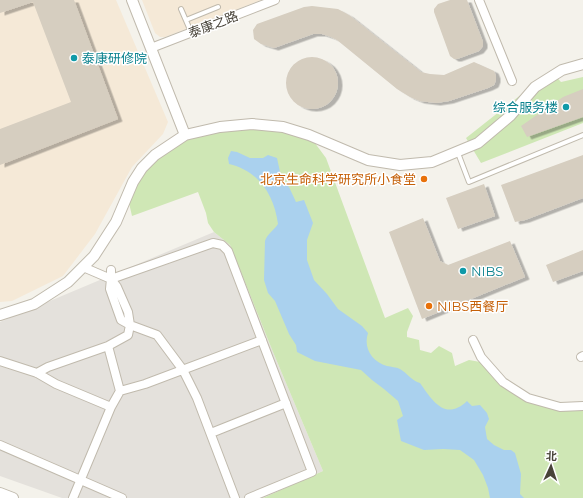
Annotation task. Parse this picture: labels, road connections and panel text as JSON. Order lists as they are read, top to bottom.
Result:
{
  "streets": {
    "street": ["泰康之路"]
  },
  "places": [
    "泰康研修院",
    "综合服务楼",
    "北京生命科学研究所小食堂",
    "NIBS",
    "NIBS西餐厅"
  ],
  "north": "top"
}
